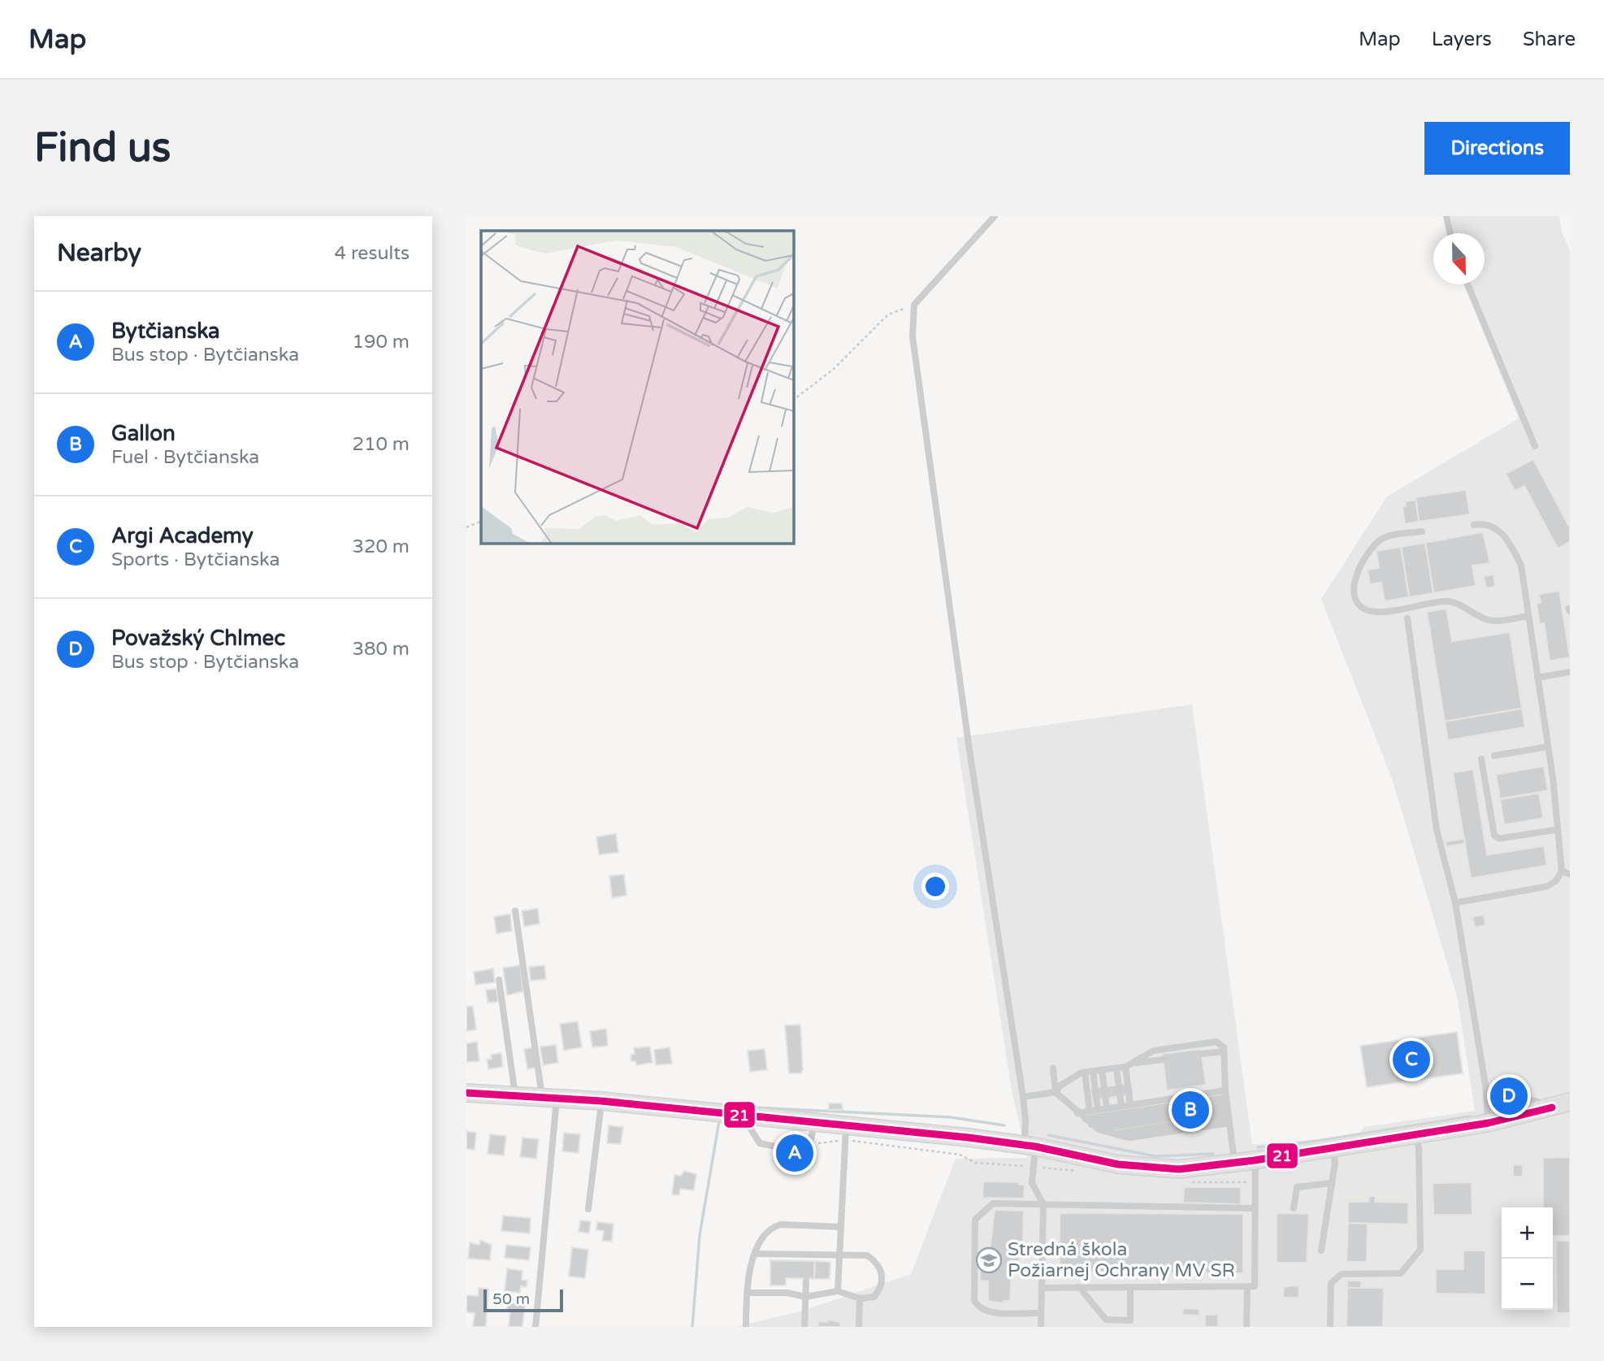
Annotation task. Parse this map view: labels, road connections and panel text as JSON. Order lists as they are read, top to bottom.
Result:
{
  "places": {
    "school or university": ["Stredná škola Požiarnej Ochrany MV SR"]
  },
  "lines": ["transit line 21"],
  "scale_bar": "50 m",
  "north": "bottom",
  "page": {
    "header": "Map",
    "nav": ["Map", "Layers", "Share"],
    "buttons": "Directions",
    "title": "Find us",
    "heading": ["Nearby", "4 results"],
    "list": [
      {
        "mark": "A",
        "name": "Bytčianska",
        "note": "Bus stop · Bytčianska",
        "value": "190 m"
      },
      {
        "mark": "B",
        "name": "Gallon",
        "note": "Fuel · Bytčianska",
        "value": "210 m"
      },
      {
        "mark": "C",
        "name": "Argi Academy",
        "note": "Sports · Bytčianska",
        "value": "320 m"
      },
      {
        "mark": "D",
        "name": "Považský Chlmec",
        "note": "Bus stop · Bytčianska",
        "value": "380 m"
      }
    ],
    "pins": [
      "C",
      "D",
      "B",
      "A"
    ],
    "map_buttons": ["+", "−"],
    "scale": "50 m"
  }
}
